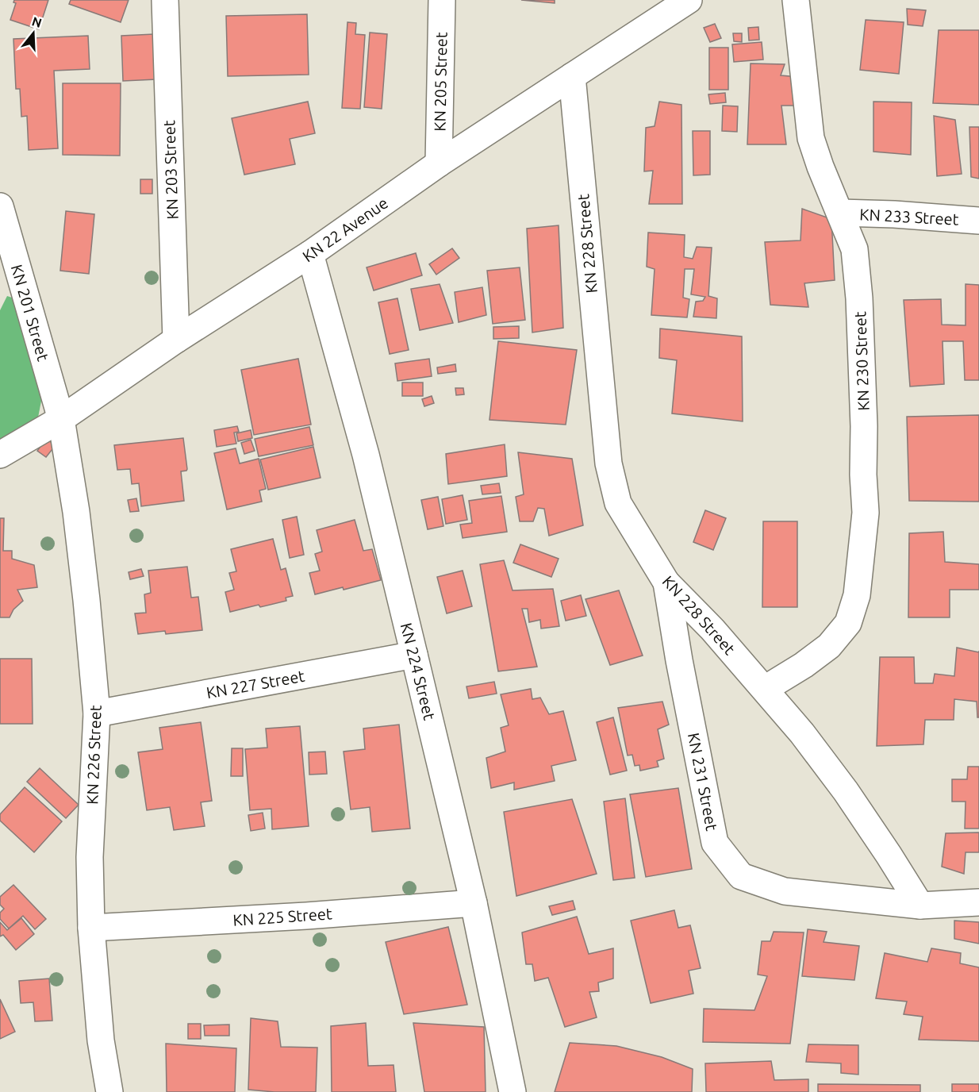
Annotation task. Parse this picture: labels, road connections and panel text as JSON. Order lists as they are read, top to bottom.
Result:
{
  "streets": {
    "street": [
      "KN 205 Street",
      "KN 203 Street",
      "KN 233 Street",
      "KN 22 Avenue",
      "KN 228 Street",
      "KN 201 Street",
      "KN 230 Street",
      "KN 224 Street",
      "KN 227 Street",
      "KN 226 Street",
      "KN 231 Street",
      "KN 225 Street"
    ]
  },
  "crossings": [
    ["KN 205 Street", "KN 22 Avenue"],
    ["KN 203 Street", "KN 22 Avenue"],
    ["KN 233 Street", "KN 230 Street"],
    ["KN 22 Avenue", "KN 228 Street"],
    ["KN 22 Avenue", "KN 201 Street"],
    ["KN 22 Avenue", "KN 224 Street"],
    ["KN 22 Avenue", "KN 226 Street"],
    ["KN 228 Street", "KN 230 Street"],
    ["KN 228 Street", "KN 231 Street"],
    ["KN 201 Street", "KN 226 Street"],
    ["KN 224 Street", "KN 227 Street"],
    ["KN 224 Street", "KN 225 Street"],
    ["KN 227 Street", "KN 226 Street"],
    ["KN 226 Street", "KN 225 Street"]
  ],
  "north": "top"
}
